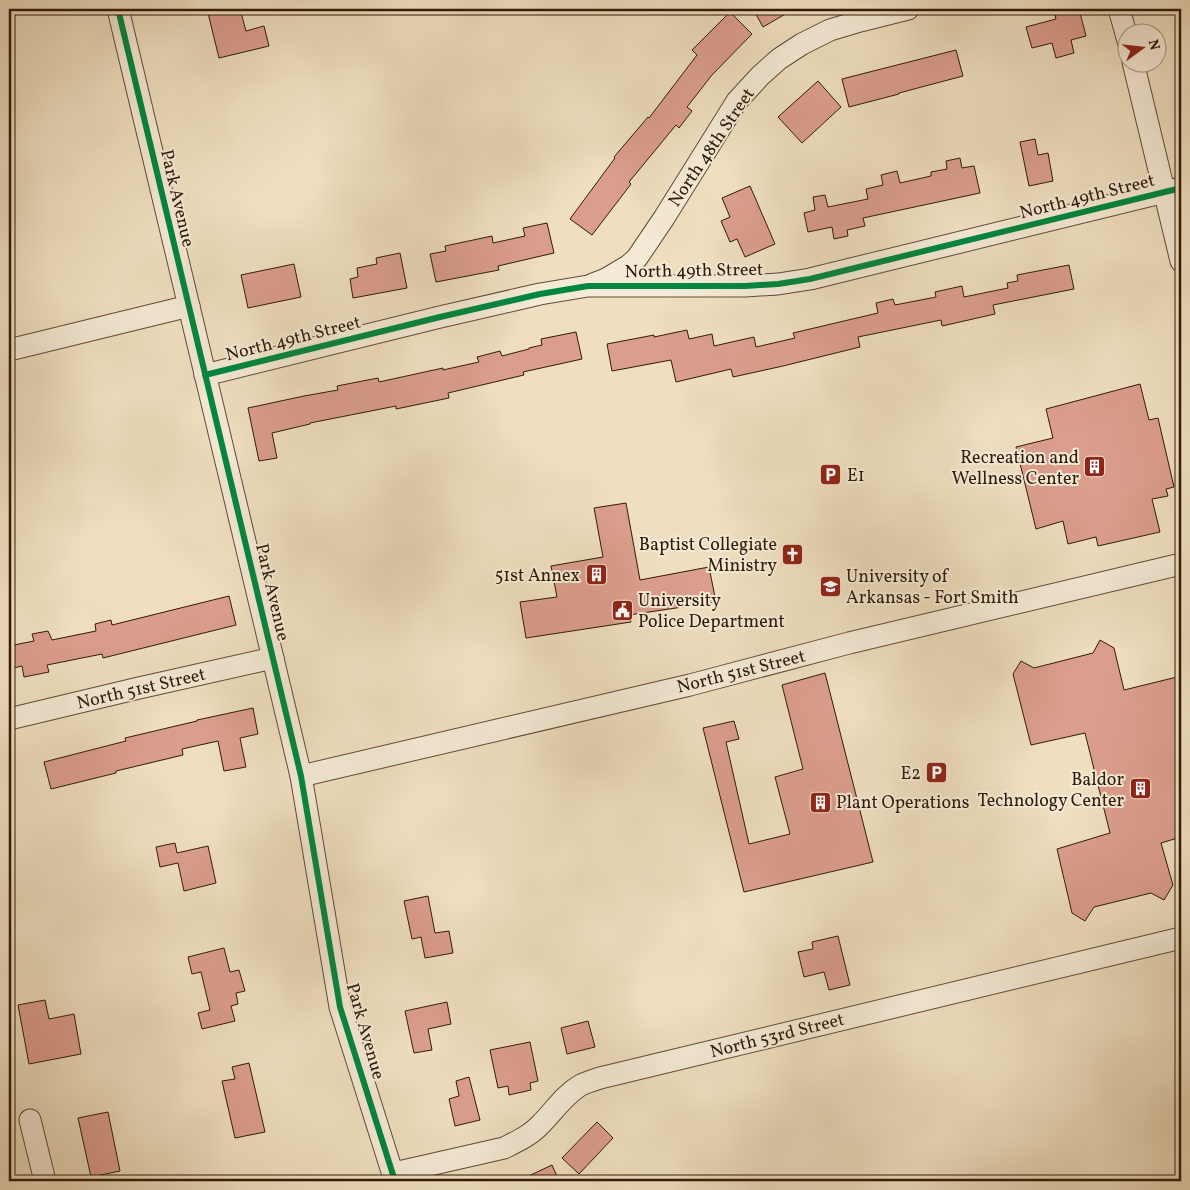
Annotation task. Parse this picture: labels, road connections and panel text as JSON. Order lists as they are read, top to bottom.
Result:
{
  "streets": {
    "street": [
      "North 48th Street",
      "North 49th Street",
      "Park Avenue",
      "North 51st Street",
      "North 53rd Street"
    ]
  },
  "crossings": [
    ["North 48th Street", "North 49th Street"],
    ["North 49th Street", "Park Avenue"],
    ["Park Avenue", "North 51st Street"],
    ["Park Avenue", "North 53rd Street"]
  ],
  "places": {
    "building": [
      "Recreation and Wellness Center",
      "51st Annex",
      "Baldor Technology Center",
      "Plant Operations"
    ],
    "parking": ["E1", "E2"],
    "church": ["Baptist Collegiate Ministry"],
    "school or university": ["University of Arkansas - Fort Smith"],
    "public building": ["University Police Department"]
  },
  "north": "right"
}
